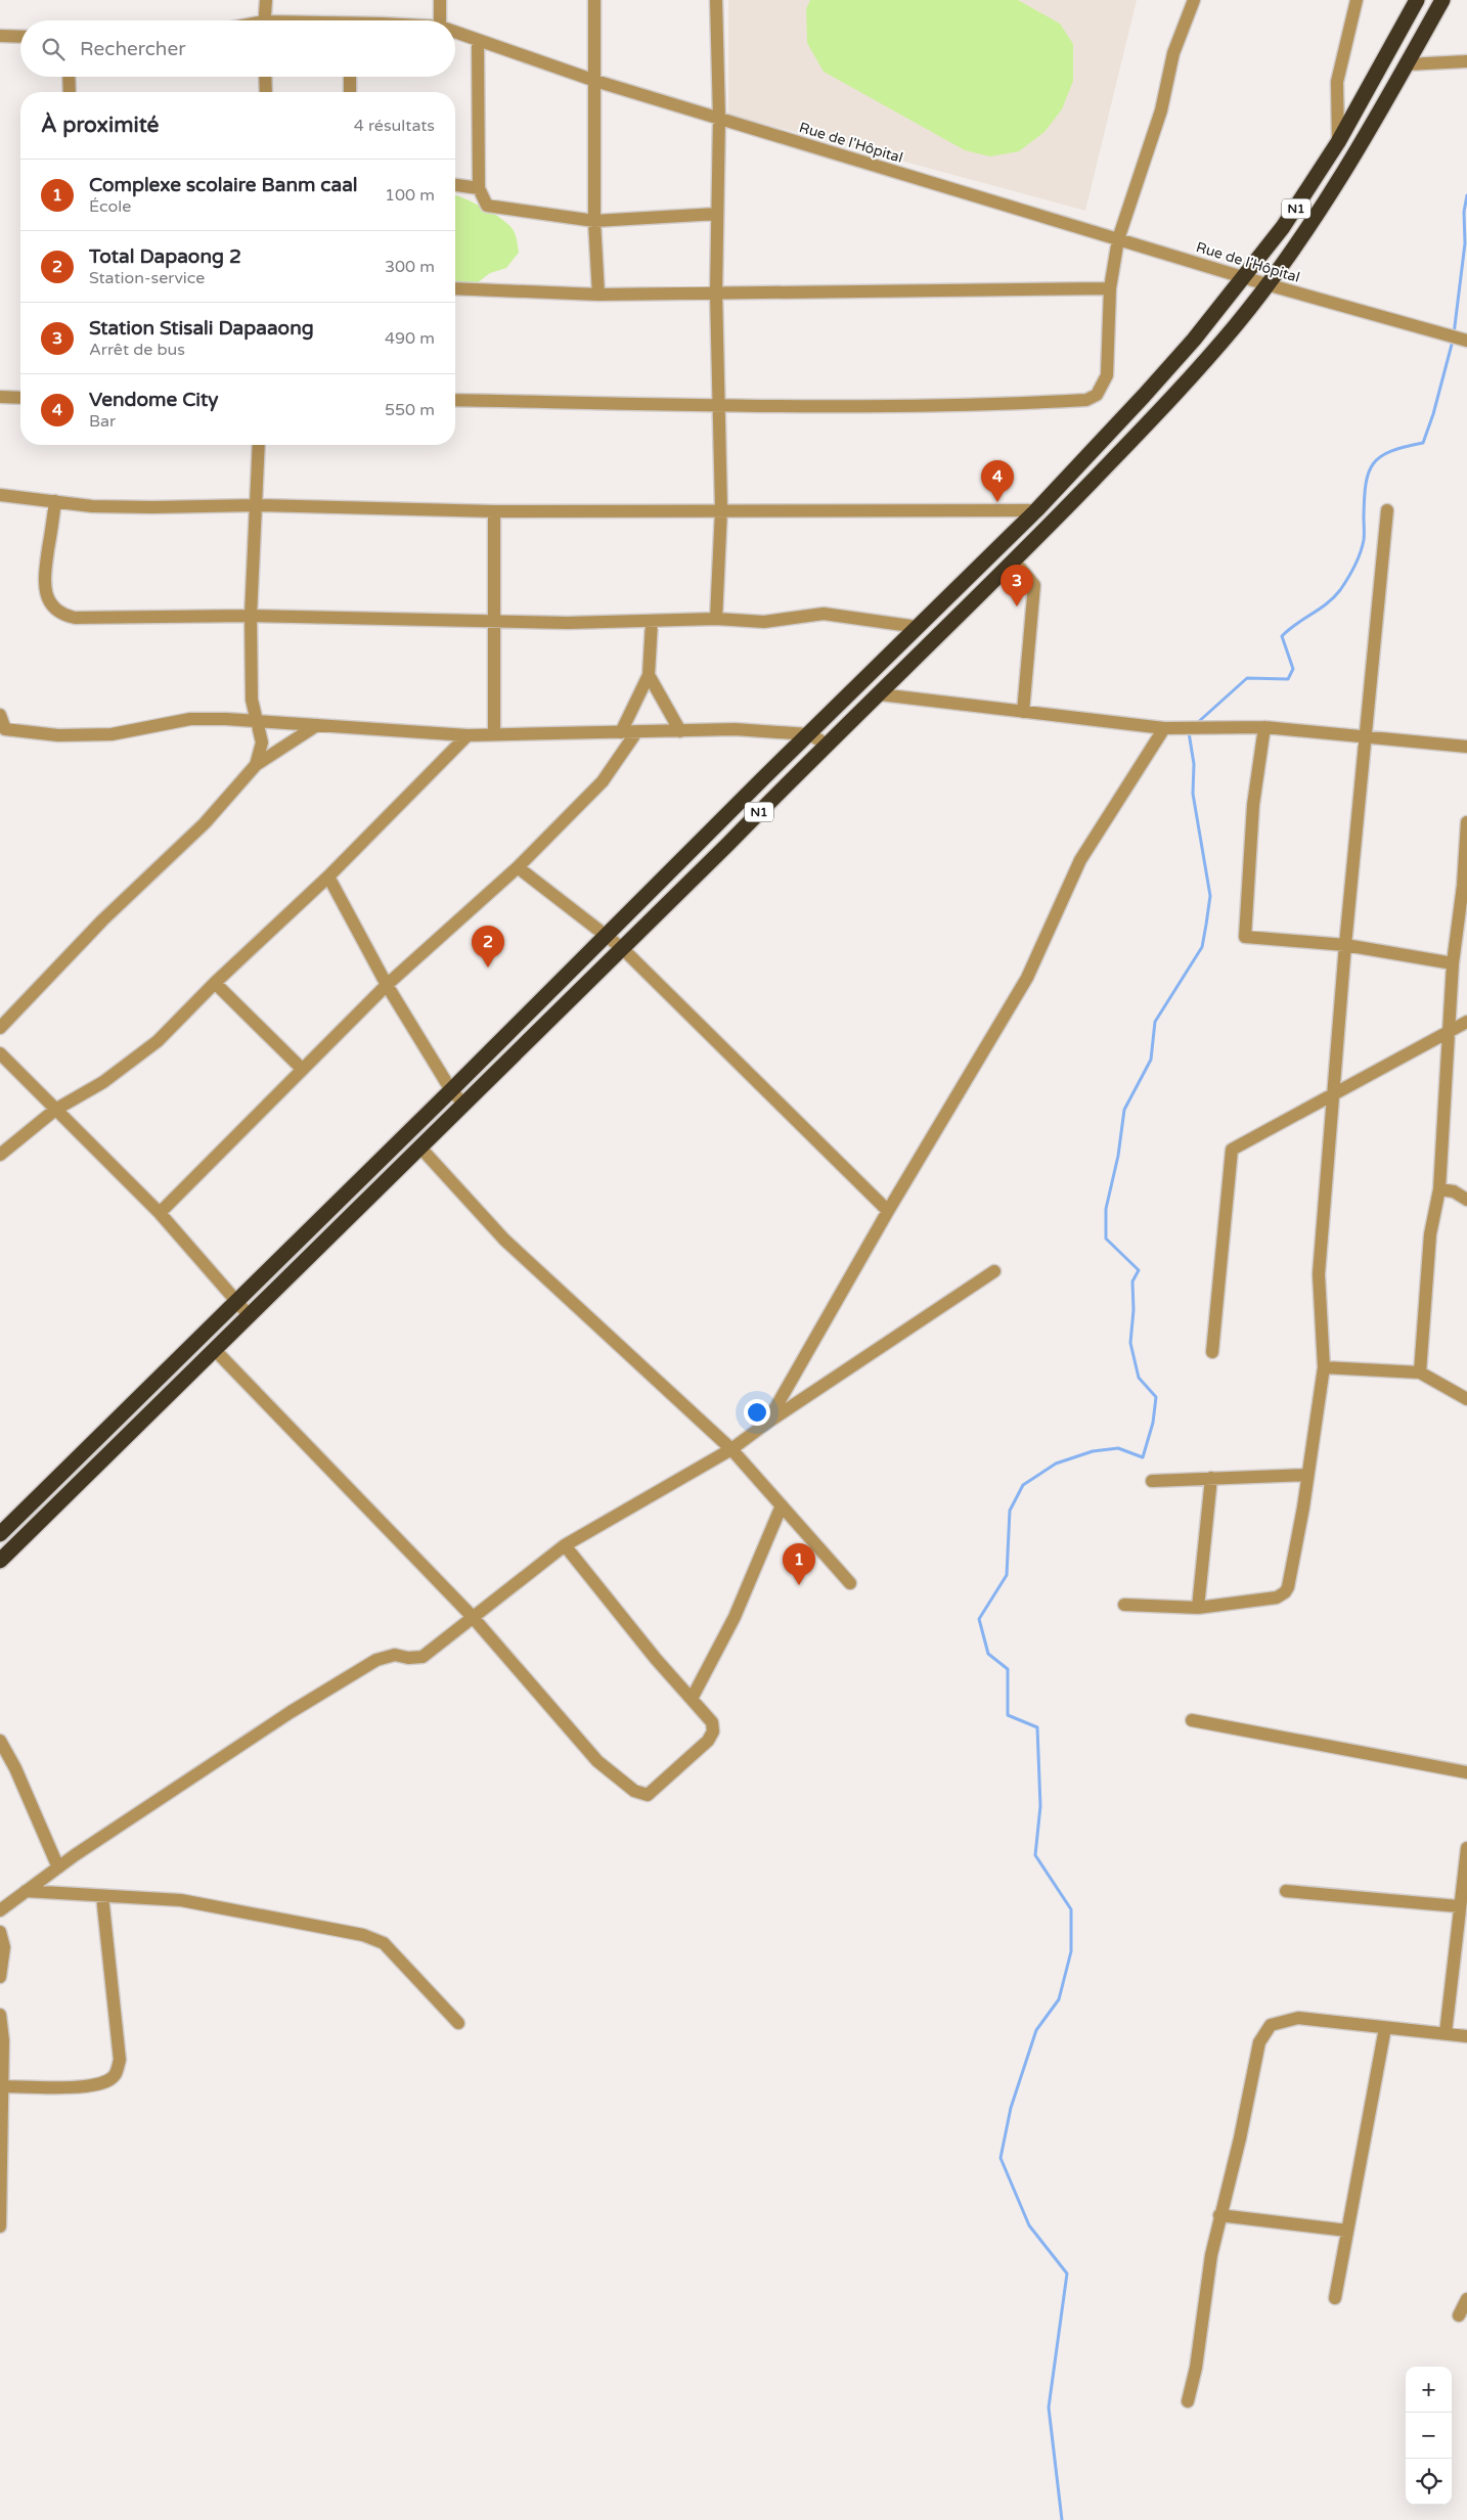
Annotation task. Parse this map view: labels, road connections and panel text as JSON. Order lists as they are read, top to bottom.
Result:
{
  "streets": {
    "highway": ["N1"],
    "street": ["Rue de l'Hôpital"]
  },
  "crossings": [
    ["Rue de l'Hôpital", "N1"]
  ],
  "page": {
    "search": "Rechercher",
    "heading": ["À proximité", "4 résultats"],
    "list": [
      {
        "mark": "1",
        "name": "Complexe scolaire Banm caal",
        "note": "École",
        "value": "100 m"
      },
      {
        "mark": "2",
        "name": "Total Dapaong 2",
        "note": "Station-service",
        "value": "300 m"
      },
      {
        "mark": "3",
        "name": "Station Stisali Dapaaong",
        "note": "Arrêt de bus",
        "value": "490 m"
      },
      {
        "mark": "4",
        "name": "Vendome City",
        "note": "Bar",
        "value": "550 m"
      }
    ],
    "pins": [
      "4",
      "3",
      "2",
      "1"
    ],
    "map_buttons": ["+", "−"]
  }
}
